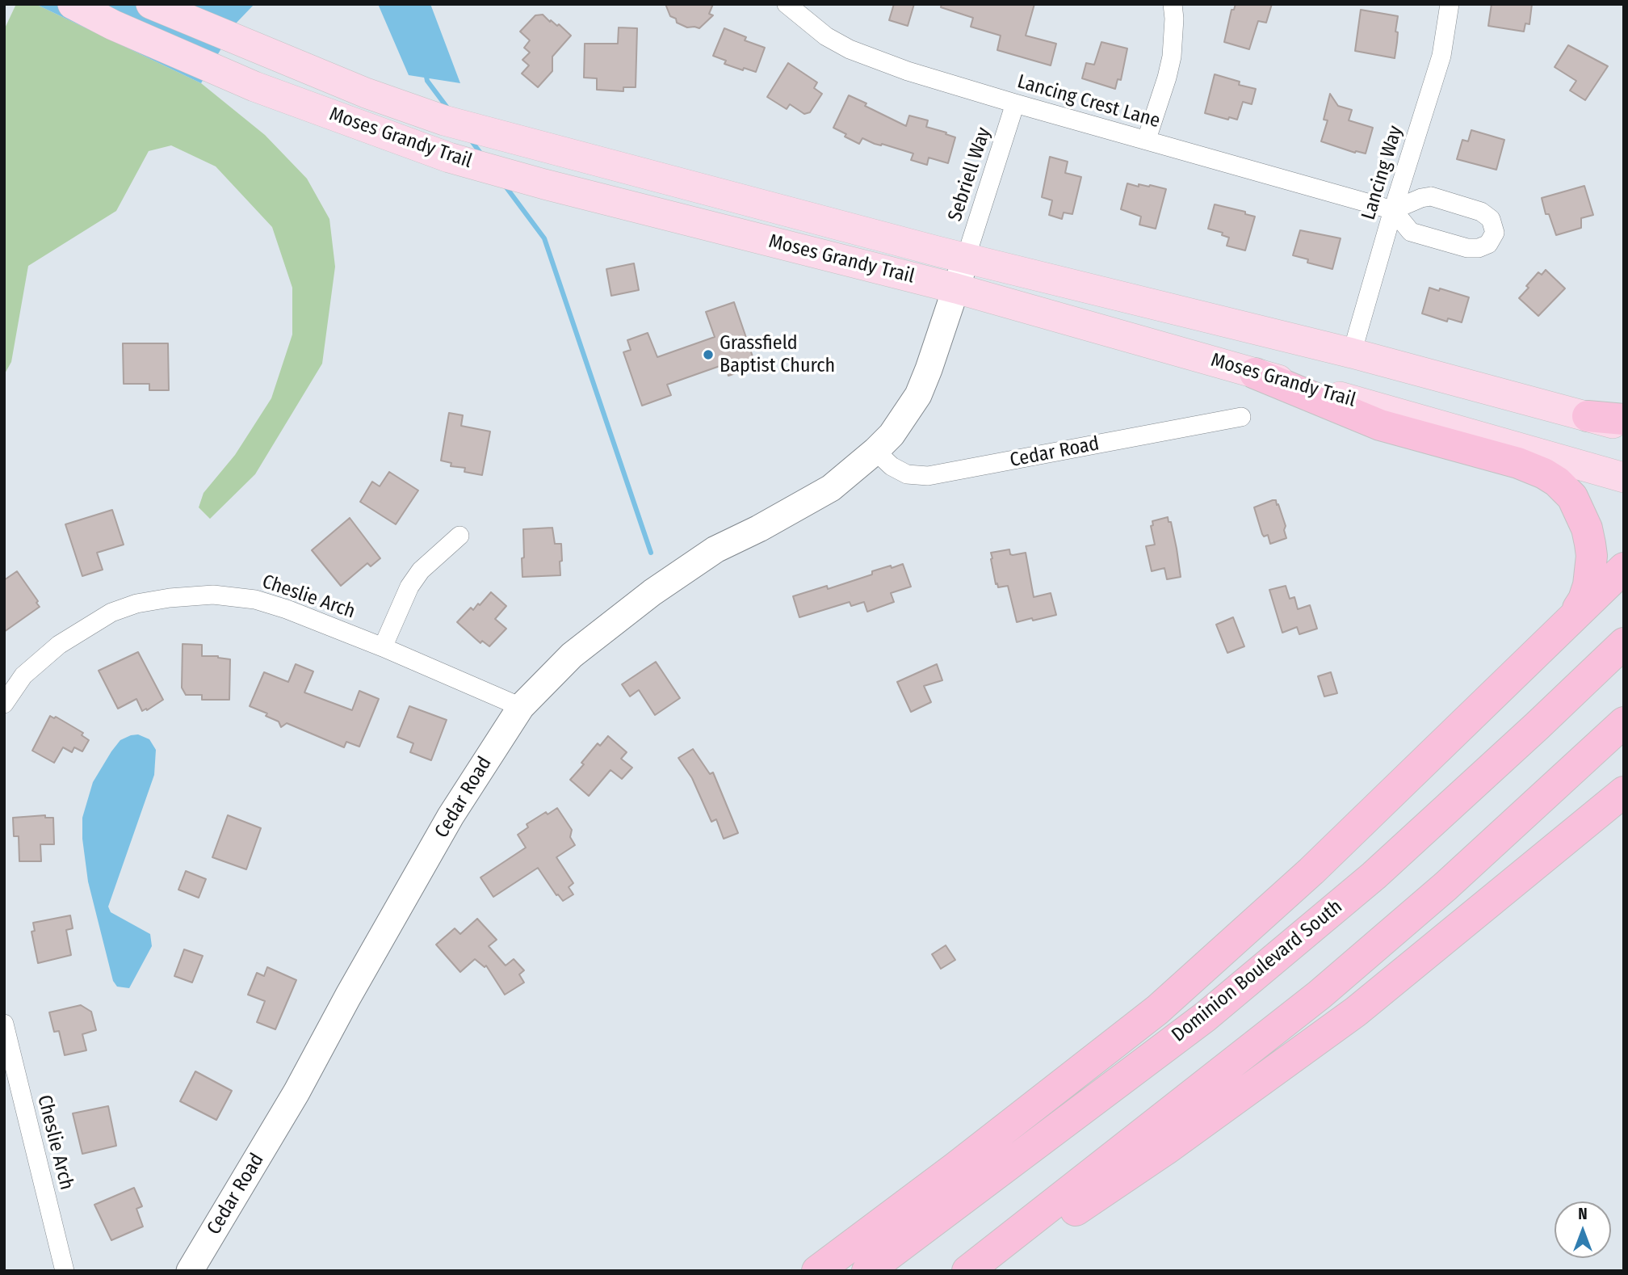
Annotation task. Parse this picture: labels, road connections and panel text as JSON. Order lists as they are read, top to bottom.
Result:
{
  "streets": {
    "highway": ["Dominion Boulevard South"],
    "main road": ["Moses Grandy Trail"],
    "street": [
      "Lancing Crest Lane",
      "Lancing Way",
      "Sebriell Way",
      "Cedar Road",
      "Cheslie Arch"
    ]
  },
  "crossings": [
    ["Lancing Crest Lane", "Lancing Way"],
    ["Lancing Crest Lane", "Sebriell Way"],
    ["Moses Grandy Trail", "Lancing Way"],
    ["Moses Grandy Trail", "Sebriell Way"],
    ["Moses Grandy Trail", "Cedar Road"],
    ["Sebriell Way", "Cedar Road"],
    ["Cedar Road", "Cheslie Arch"]
  ],
  "places": ["Grassfield Baptist Church"],
  "north": "top"
}
